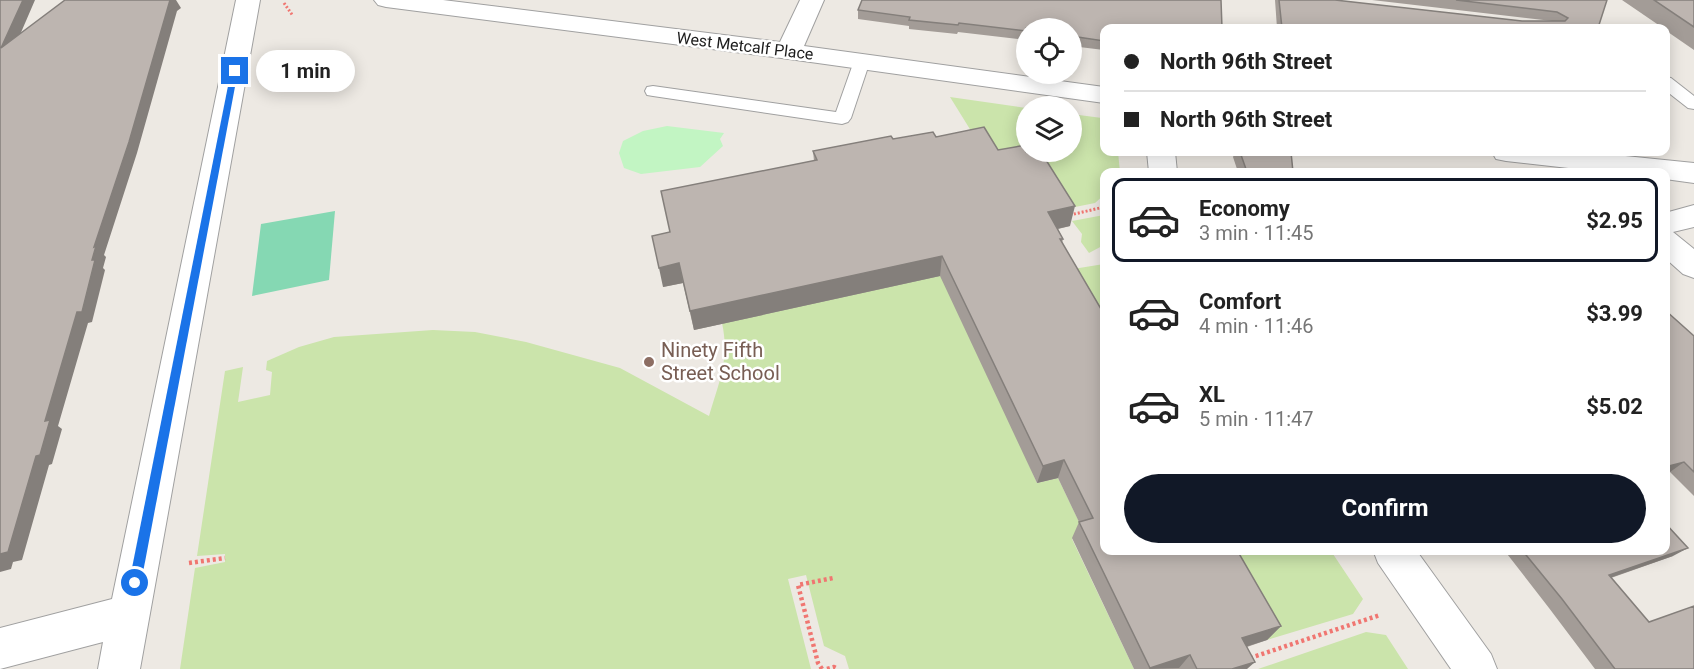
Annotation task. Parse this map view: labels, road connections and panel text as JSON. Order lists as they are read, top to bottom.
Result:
{
  "streets": {
    "street": ["West Metcalf Place"]
  },
  "places": ["Ninety Fifth Street School"],
  "page": {
    "banner": ["North 96th Street", "North 96th Street"],
    "bubble": "1 min",
    "list": [
      {
        "name": "Economy",
        "note": "3 min · 11:45",
        "value": "$2.95"
      },
      {
        "name": "Comfort",
        "note": "4 min · 11:46",
        "value": "$3.99"
      },
      {
        "name": "XL",
        "note": "5 min · 11:47",
        "value": "$5.02"
      }
    ],
    "buttons": "Confirm"
  }
}
